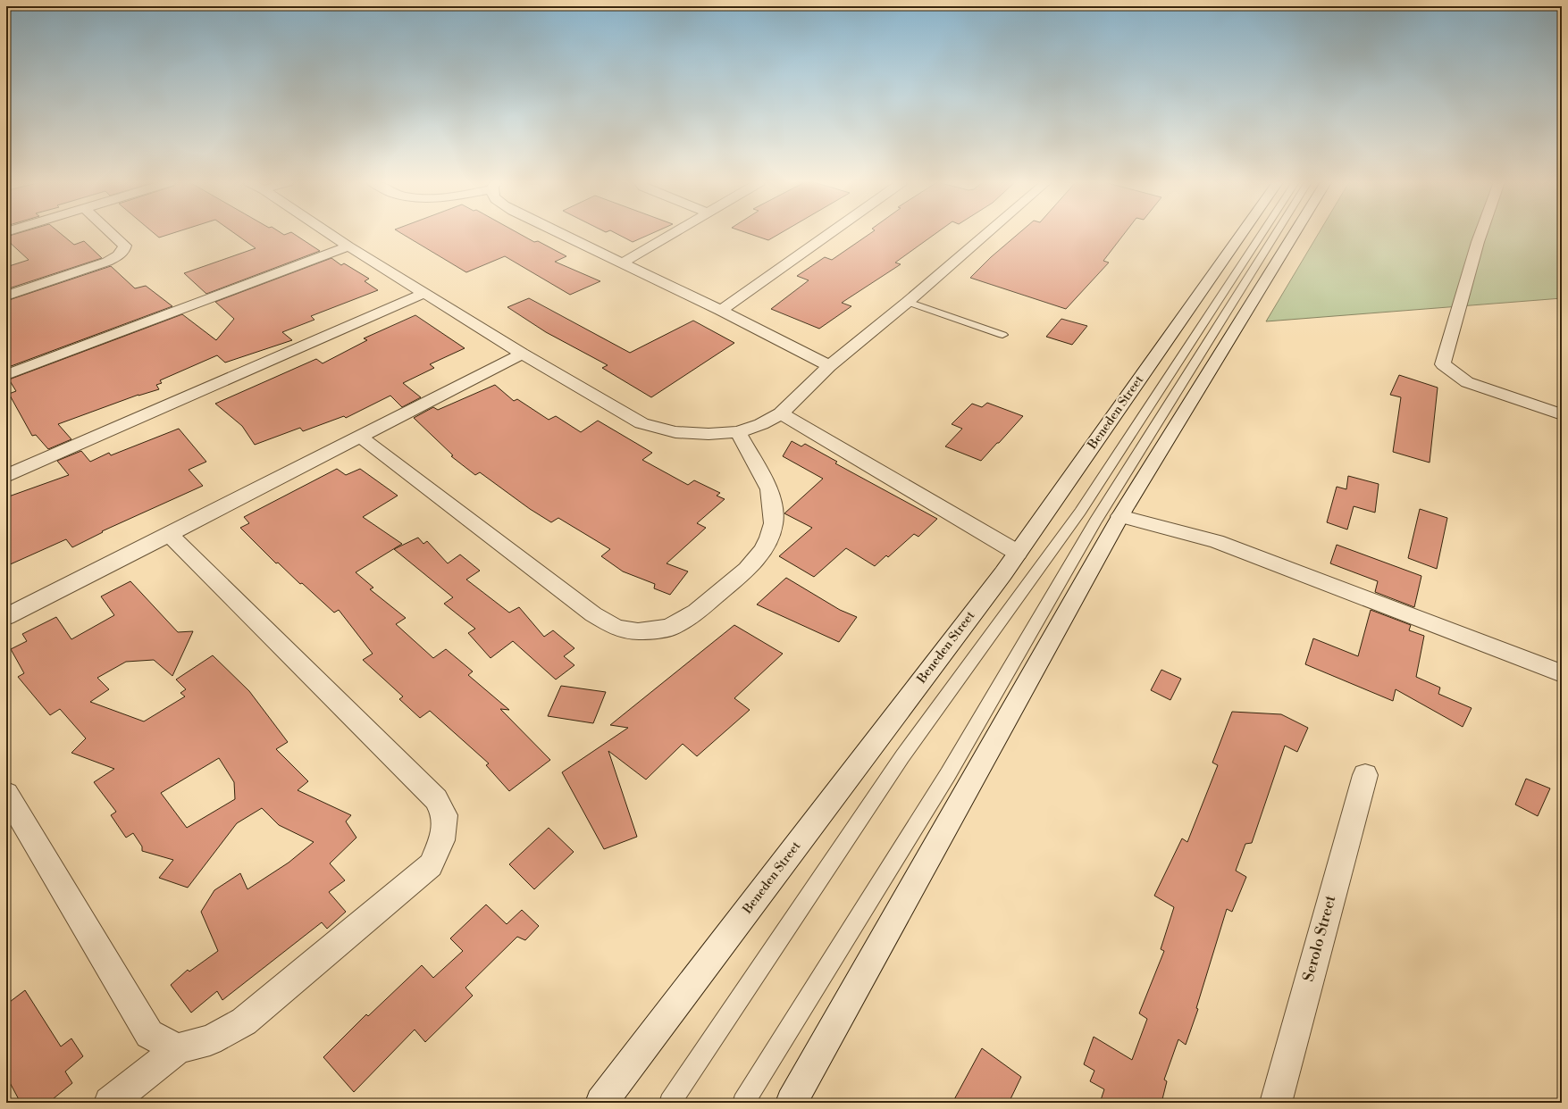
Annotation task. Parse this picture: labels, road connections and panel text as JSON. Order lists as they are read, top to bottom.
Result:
{
  "streets": {
    "street": ["Beneden Street", "Serolo Street"]
  }
}
